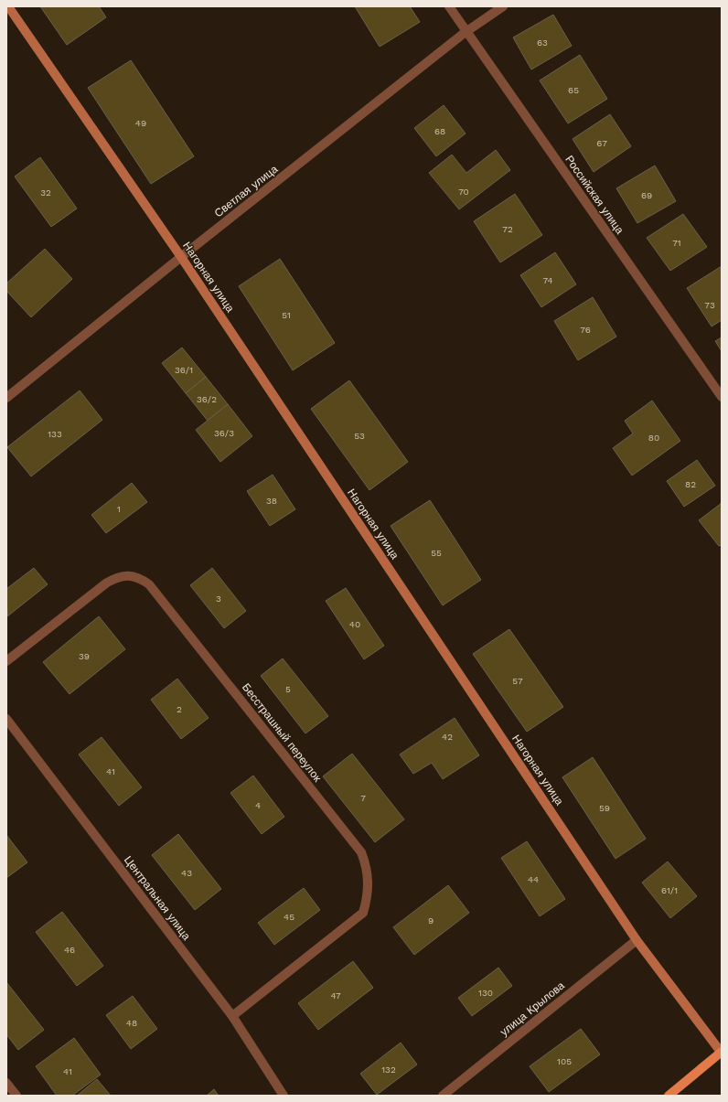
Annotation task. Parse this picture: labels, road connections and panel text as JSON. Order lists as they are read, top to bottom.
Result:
{
  "streets": {
    "street": [
      "Светлая улица",
      "Российская улица",
      "Нагорная улица",
      "Бесстрашный переулок",
      "Центральная улица",
      "улица Крылова"
    ]
  },
  "crossings": [
    ["Светлая улица", "Российская улица"],
    ["Светлая улица", "Нагорная улица"],
    ["Нагорная улица", "улица Крылова"],
    ["Бесстрашный переулок", "Центральная улица"]
  ],
  "house_numbers": [
    "63",
    "65",
    "49",
    "68",
    "67",
    "70",
    "32",
    "69",
    "72",
    "71",
    "74",
    "73",
    "51",
    "76",
    "36/1",
    "36/2",
    "36/3",
    "133",
    "53",
    "80",
    "82",
    "38",
    "1",
    "55",
    "3",
    "40",
    "39",
    "57",
    "5",
    "2",
    "42",
    "41",
    "7",
    "4",
    "59",
    "43",
    "44",
    "61/1",
    "45",
    "9",
    "46",
    "130",
    "47",
    "48",
    "105",
    "132",
    "41"
  ]
}
